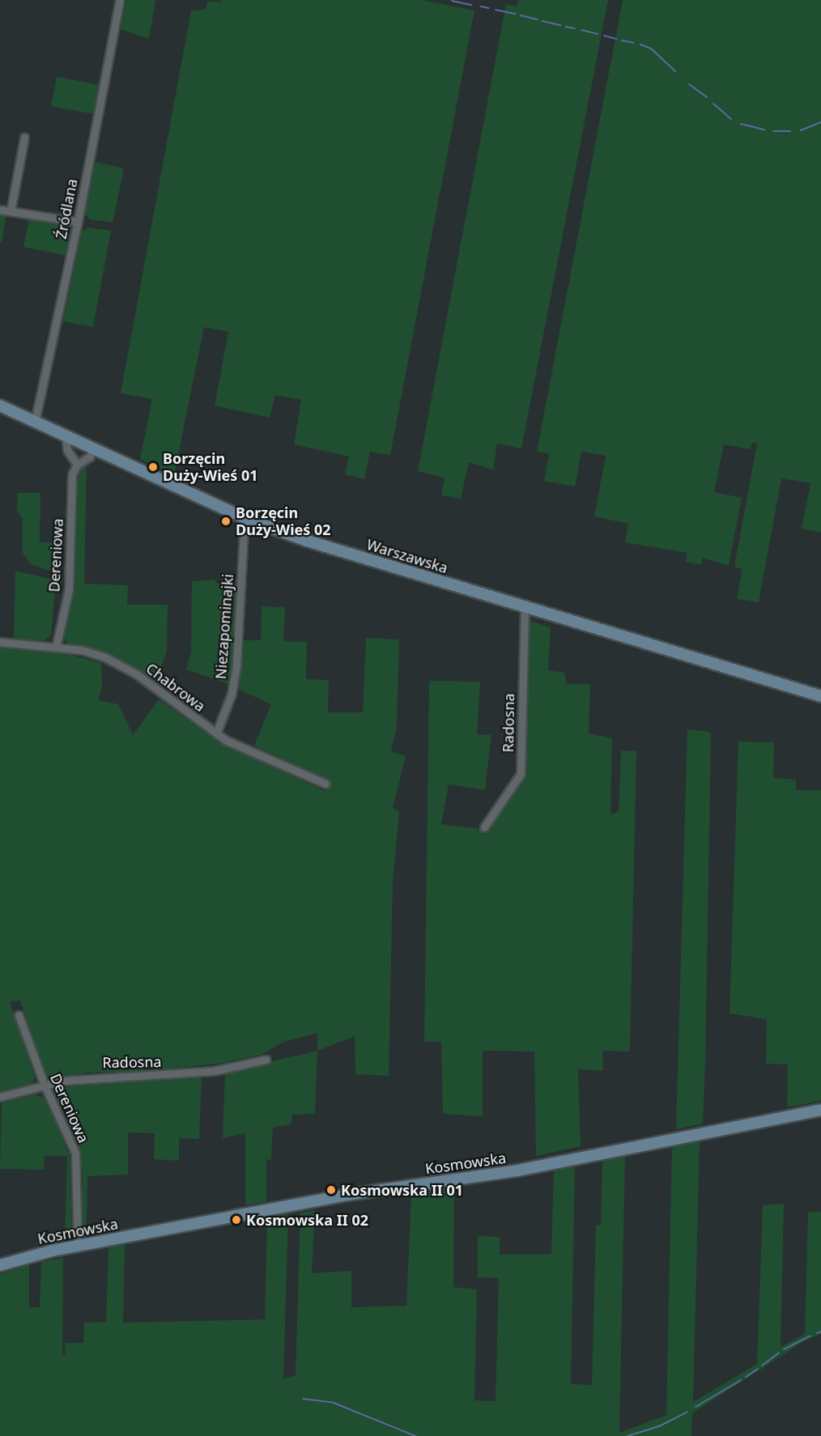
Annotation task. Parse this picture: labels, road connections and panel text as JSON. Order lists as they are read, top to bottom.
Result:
{
  "streets": {
    "main road": ["Warszawska", "Kosmowska"],
    "street": [
      "Źródlana",
      "Dereniowa",
      "Niezapominajki",
      "Chabrowa",
      "Radosna"
    ]
  },
  "crossings": [
    ["Źródlana", "Warszawska"],
    ["Dereniowa", "Chabrowa"],
    ["Dereniowa", "Radosna"],
    ["Dereniowa", "Kosmowska"],
    ["Warszawska", "Niezapominajki"],
    ["Warszawska", "Radosna"],
    ["Niezapominajki", "Chabrowa"]
  ],
  "places": [
    "Borzęcin Duży-Wieś 01",
    "Borzęcin Duży-Wieś 02",
    "Kosmowska II 01",
    "Kosmowska II 02"
  ]
}
